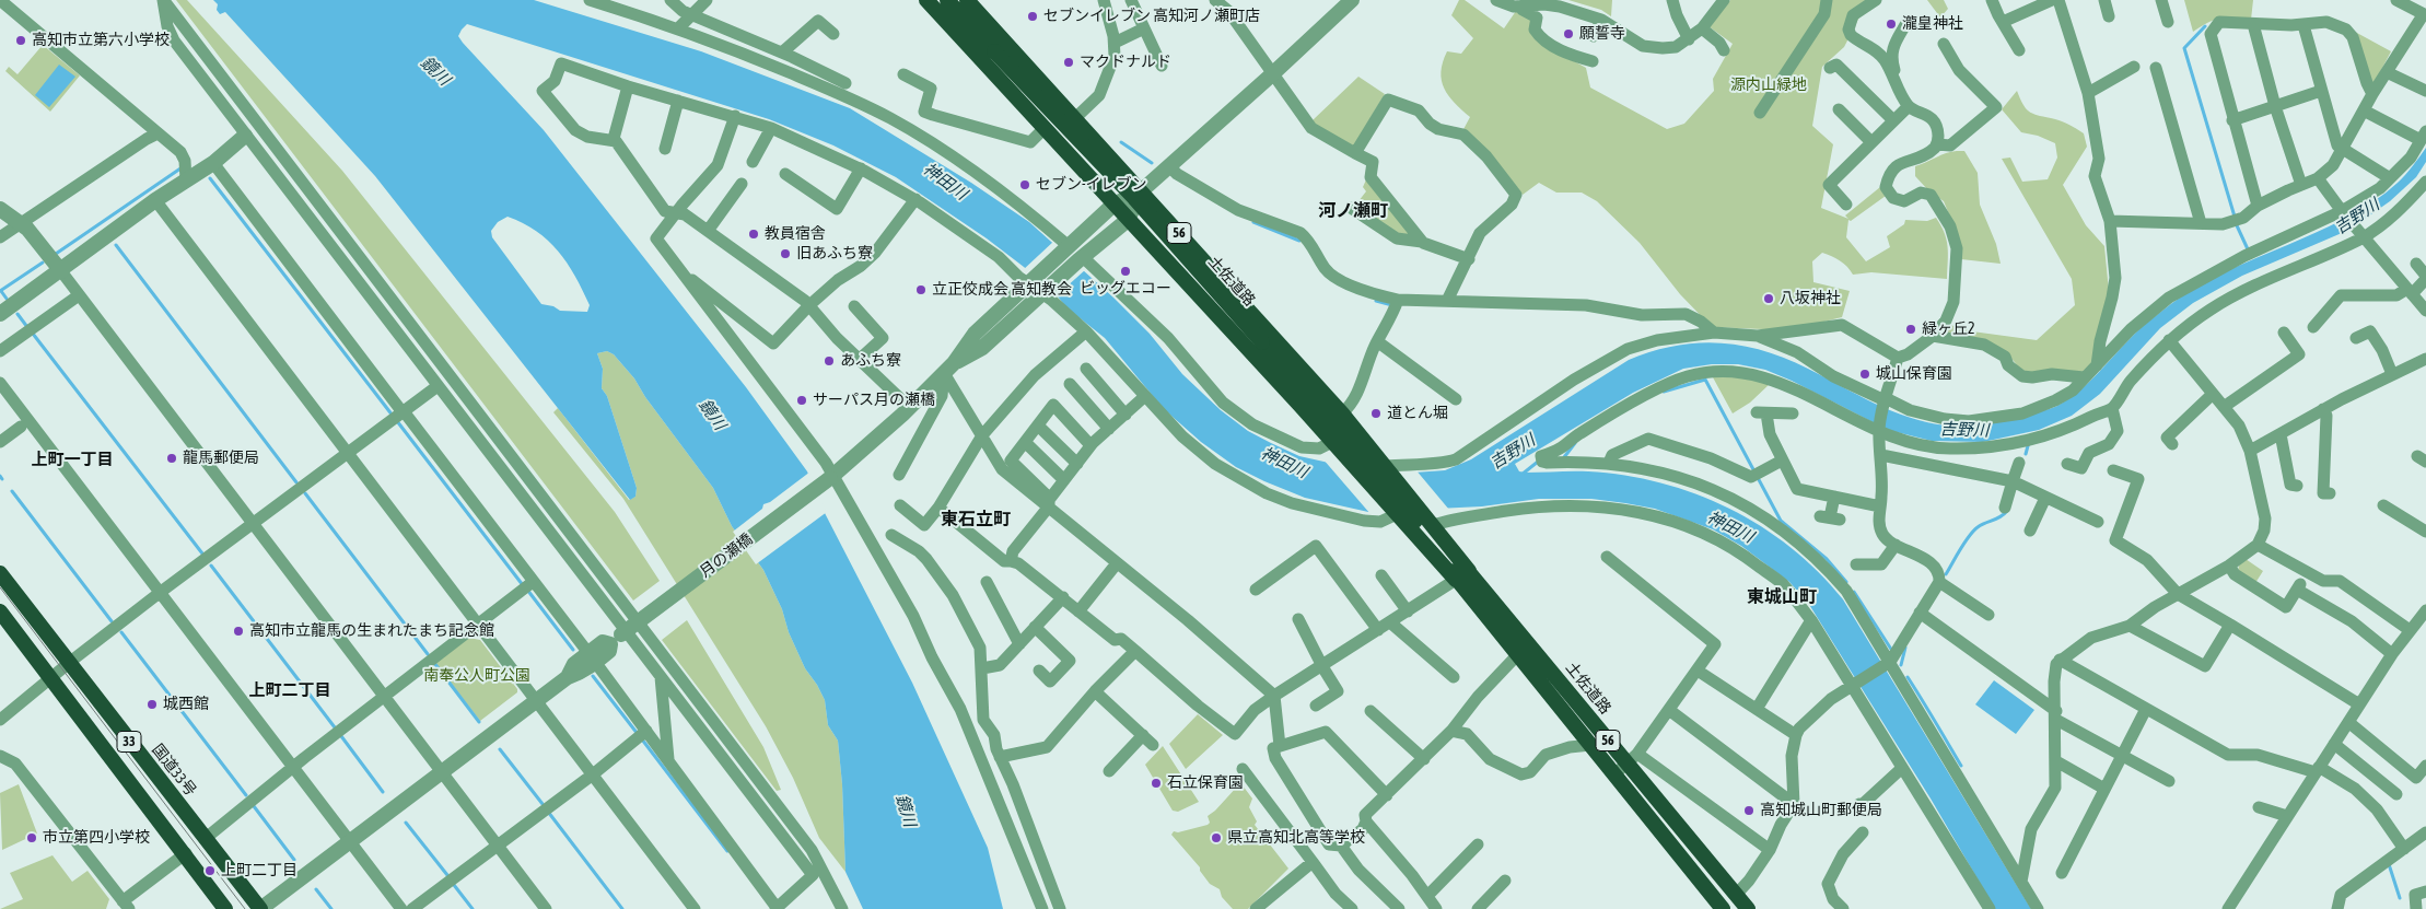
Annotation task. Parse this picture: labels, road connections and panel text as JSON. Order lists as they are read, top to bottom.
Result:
{
  "streets": {
    "highway": [
      "56",
      "土佐道路",
      "33",
      "国道33号"
    ],
    "street": ["月の瀬橋"]
  },
  "crossings": [
    ["56", "土佐道路"]
  ],
  "districts": [
    "河ノ瀬町",
    "上町一丁目",
    "東石立町",
    "東城山町",
    "上町二丁目"
  ],
  "water": ["鏡川", "神田川", "吉野川"],
  "parks": ["源内山緑地", "南奉公人町公園"],
  "places": [
    "セブンイレブン 高知河ノ瀬町店",
    "瀧皇神社",
    "願誓寺",
    "高知市立第六小学校",
    "マクドナルド",
    "セブン-イレブン",
    "教員宿舎",
    "旧あふち寮",
    "ビッグエコー",
    "立正佼成会 高知教会",
    "八坂神社",
    "緑ヶ丘2",
    "あふち寮",
    "城山保育園",
    "サーパス月の瀬橋",
    "道とん堀",
    "龍馬郵便局",
    "高知市立龍馬の生まれたまち記念館",
    "城西館",
    "石立保育園",
    "高知城山町郵便局",
    "市立第四小学校",
    "県立高知北高等学校",
    "上町二丁目"
  ]
}
